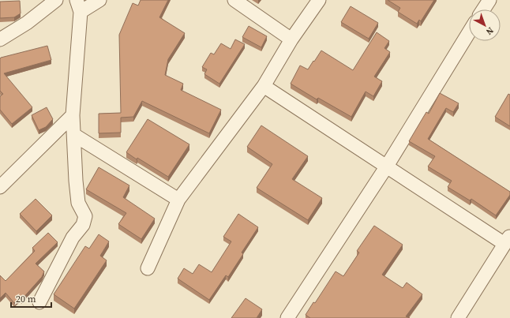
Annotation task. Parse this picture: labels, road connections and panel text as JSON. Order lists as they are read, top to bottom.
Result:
{
  "scale_bar": "20 m",
  "north": "bottom right"
}
